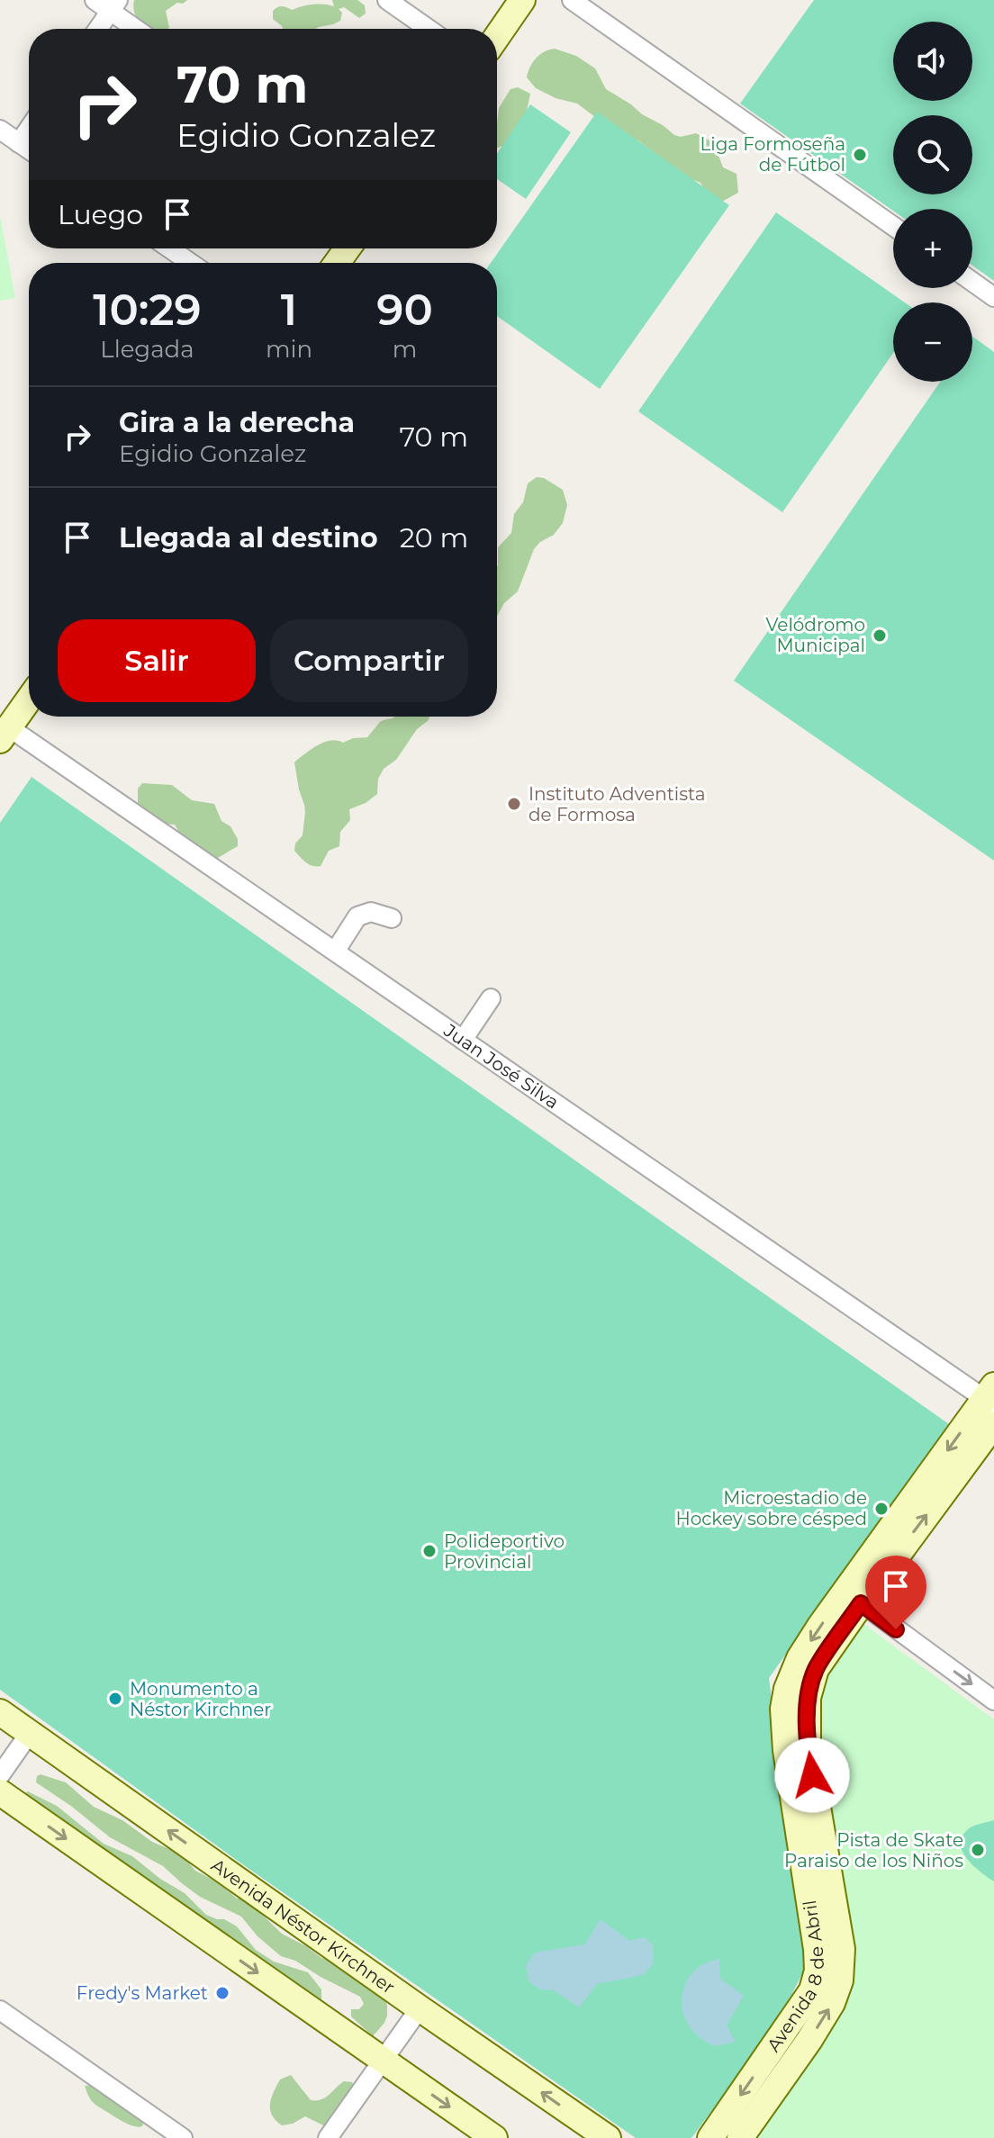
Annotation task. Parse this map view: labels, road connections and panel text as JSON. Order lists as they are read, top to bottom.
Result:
{
  "streets": {
    "main road": ["Avenida Néstor Kirchner", "Avenida 8 de Abril"],
    "street": ["Juan José Silva"]
  },
  "crossings": [
    ["Juan José Silva", "Avenida 8 de Abril"]
  ],
  "places": [
    "Liga Formoseña de Fútbol",
    "Velódromo Municipal",
    "Instituto Adventista de Formosa",
    "Microestadio de Hockey sobre césped",
    "Polideportivo Provincial",
    "Monumento a Néstor Kirchner",
    "Pista de Skate Paraiso de los Niños",
    "Fredy's Market"
  ],
  "page": {
    "map_buttons": ["+", "−"],
    "turn": ["70 m", "Egidio Gonzalez"],
    "then": "Luego",
    "eta": [
      "10:29",
      "Llegada",
      "1",
      "min",
      "90",
      "m"
    ],
    "list": [
      {
        "name": "Gira a la derecha",
        "note": "Egidio Gonzalez",
        "value": "70 m"
      },
      {
        "name": "Llegada al destino",
        "value": "20 m"
      }
    ],
    "buttons": ["Salir", "Compartir"]
  }
}
